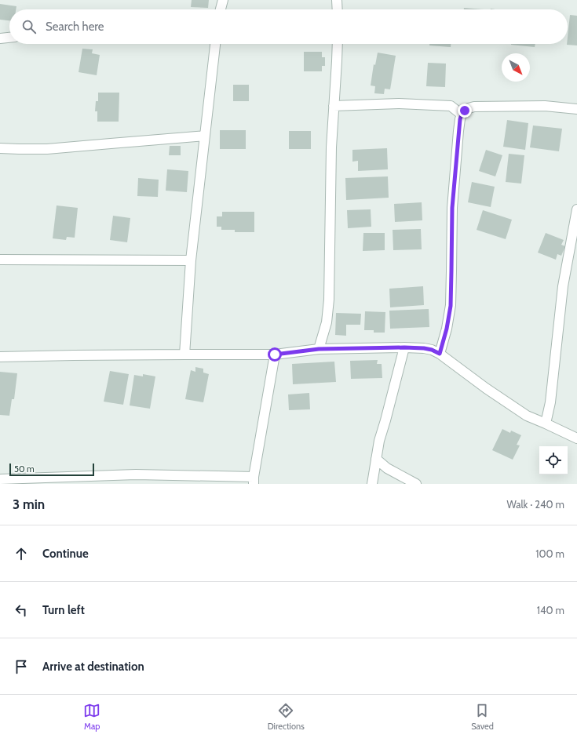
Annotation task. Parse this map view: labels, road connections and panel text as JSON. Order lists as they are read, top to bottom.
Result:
{
  "scale_bar": "50 m",
  "north": "bottom right",
  "page": {
    "search": "Search here",
    "scale": "50 m",
    "heading": ["3 min", "Walk · 240 m"],
    "list": [
      ["Continue", "100 m"],
      ["Turn left", "140 m"],
      "Arrive at destination"
    ],
    "nav": ["Map", "Directions", "Saved"]
  }
}
